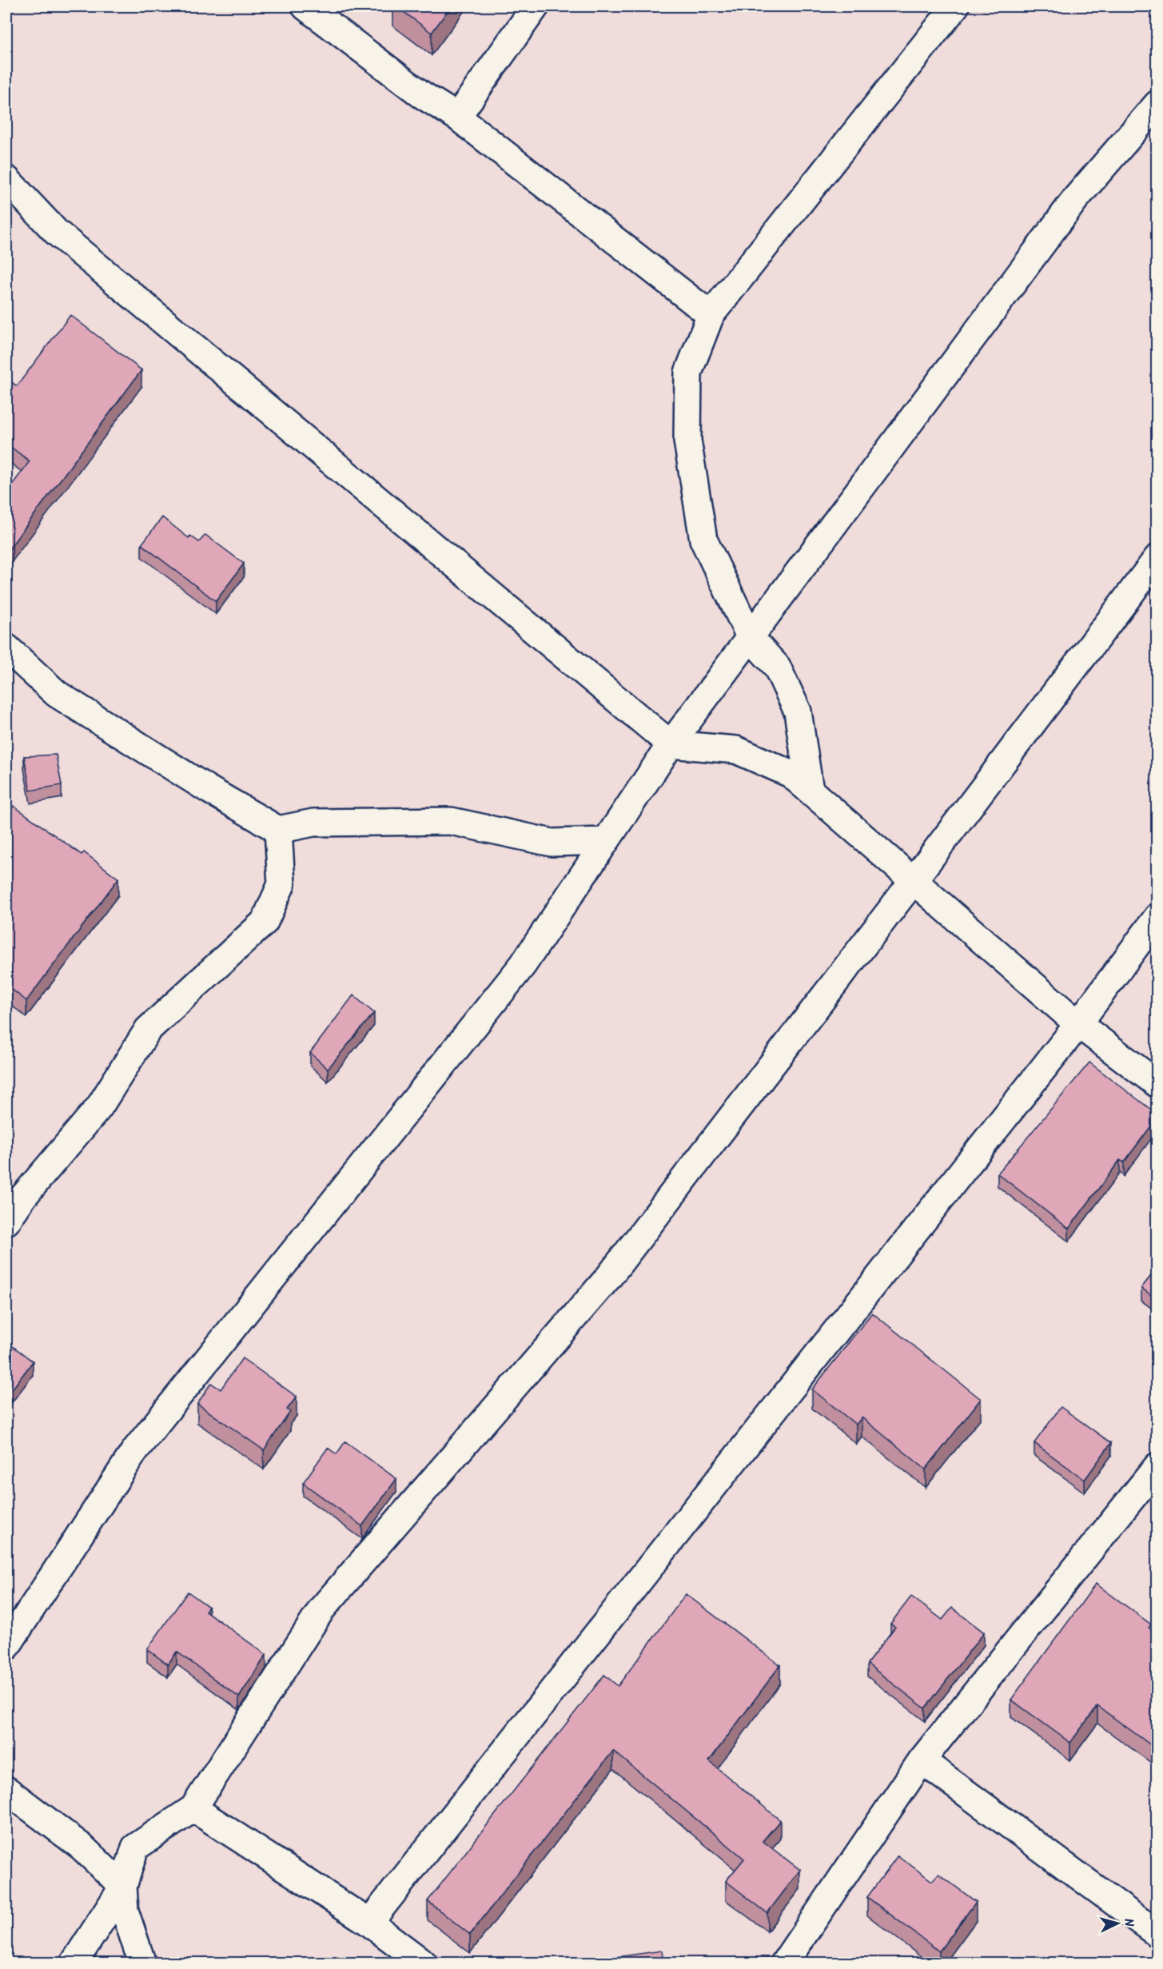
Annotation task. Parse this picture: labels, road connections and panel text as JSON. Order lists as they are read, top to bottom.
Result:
{
  "north": "right"
}
